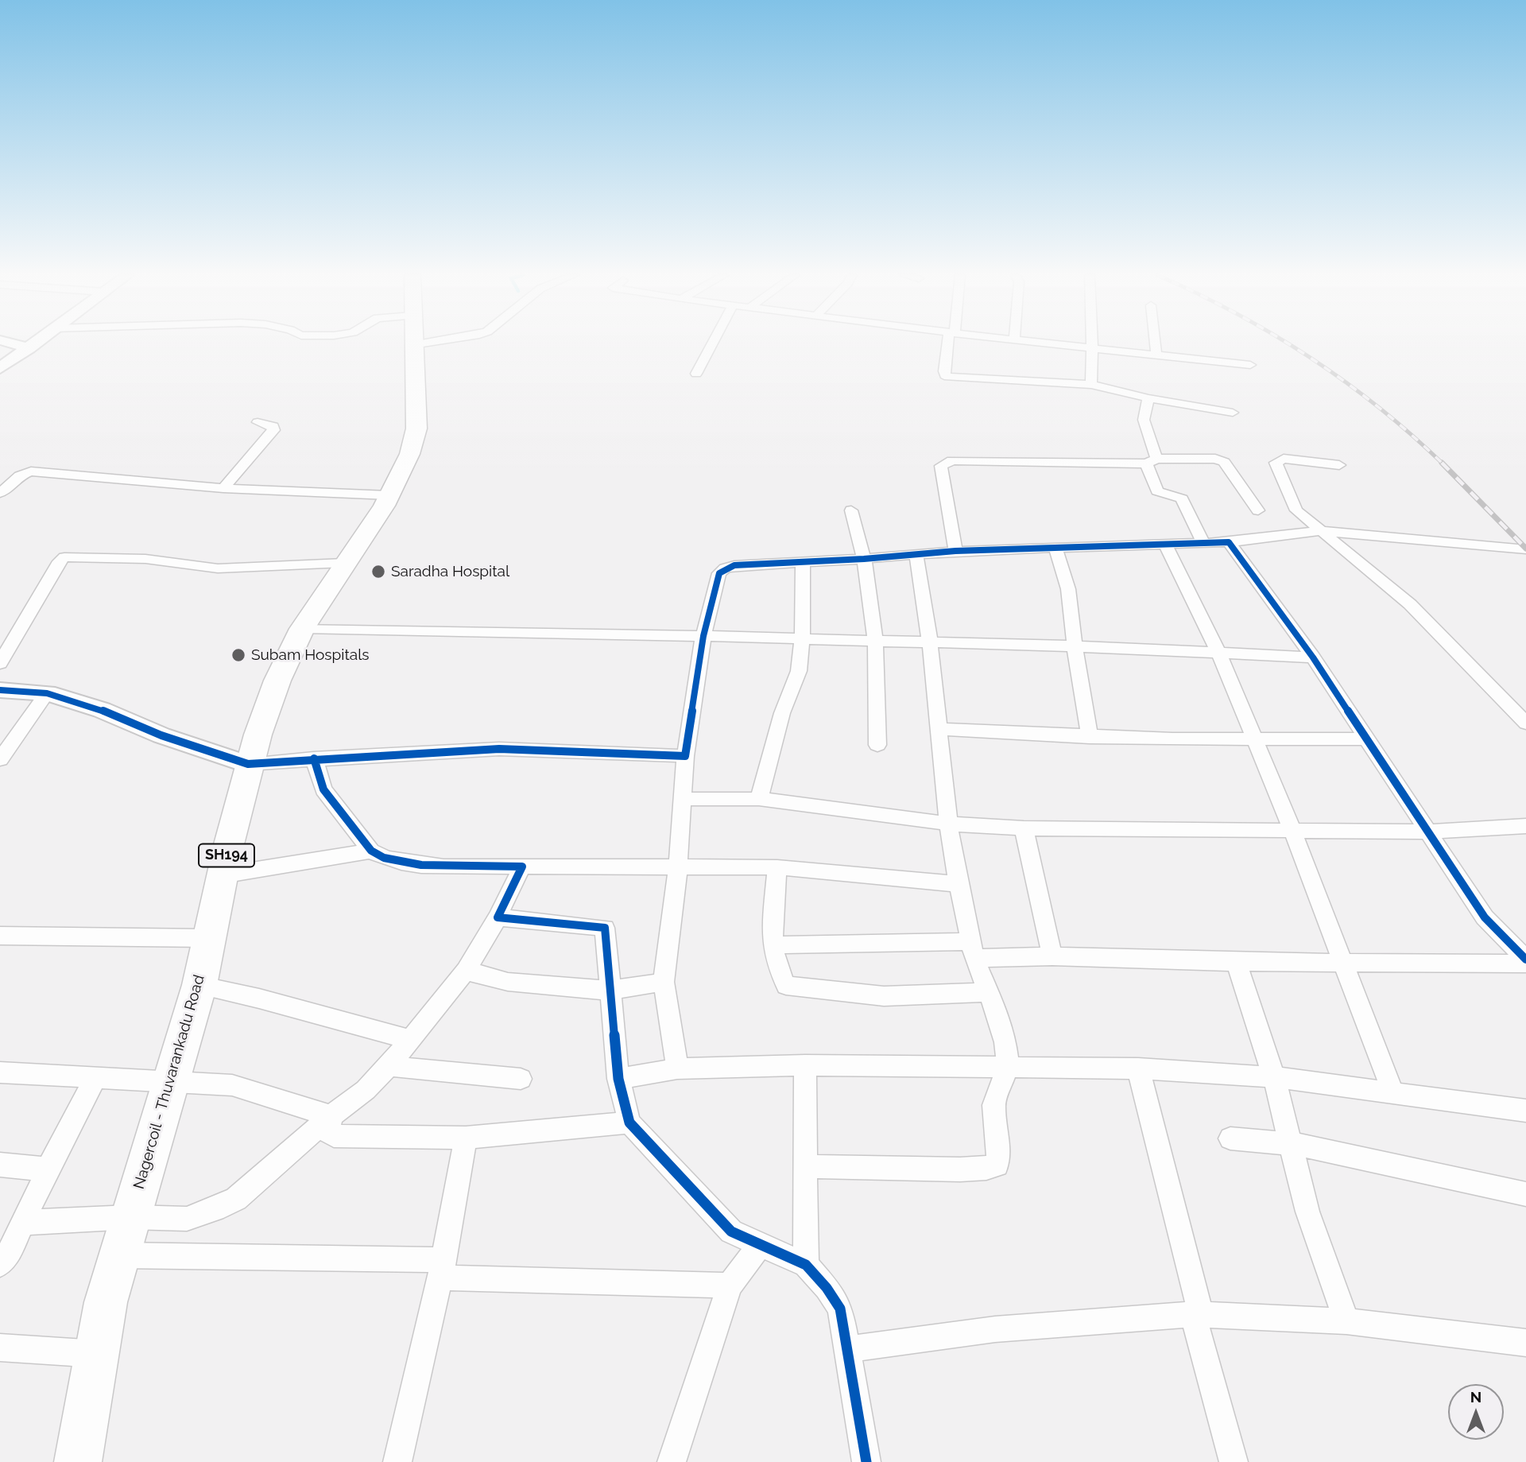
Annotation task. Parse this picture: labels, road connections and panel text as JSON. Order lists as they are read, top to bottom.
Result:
{
  "streets": {
    "main road": ["SH194", "Nagercoil - Thuvarankadu Road"]
  },
  "places": ["Saradha Hospital", "Subam Hospitals"],
  "north": "top"
}
